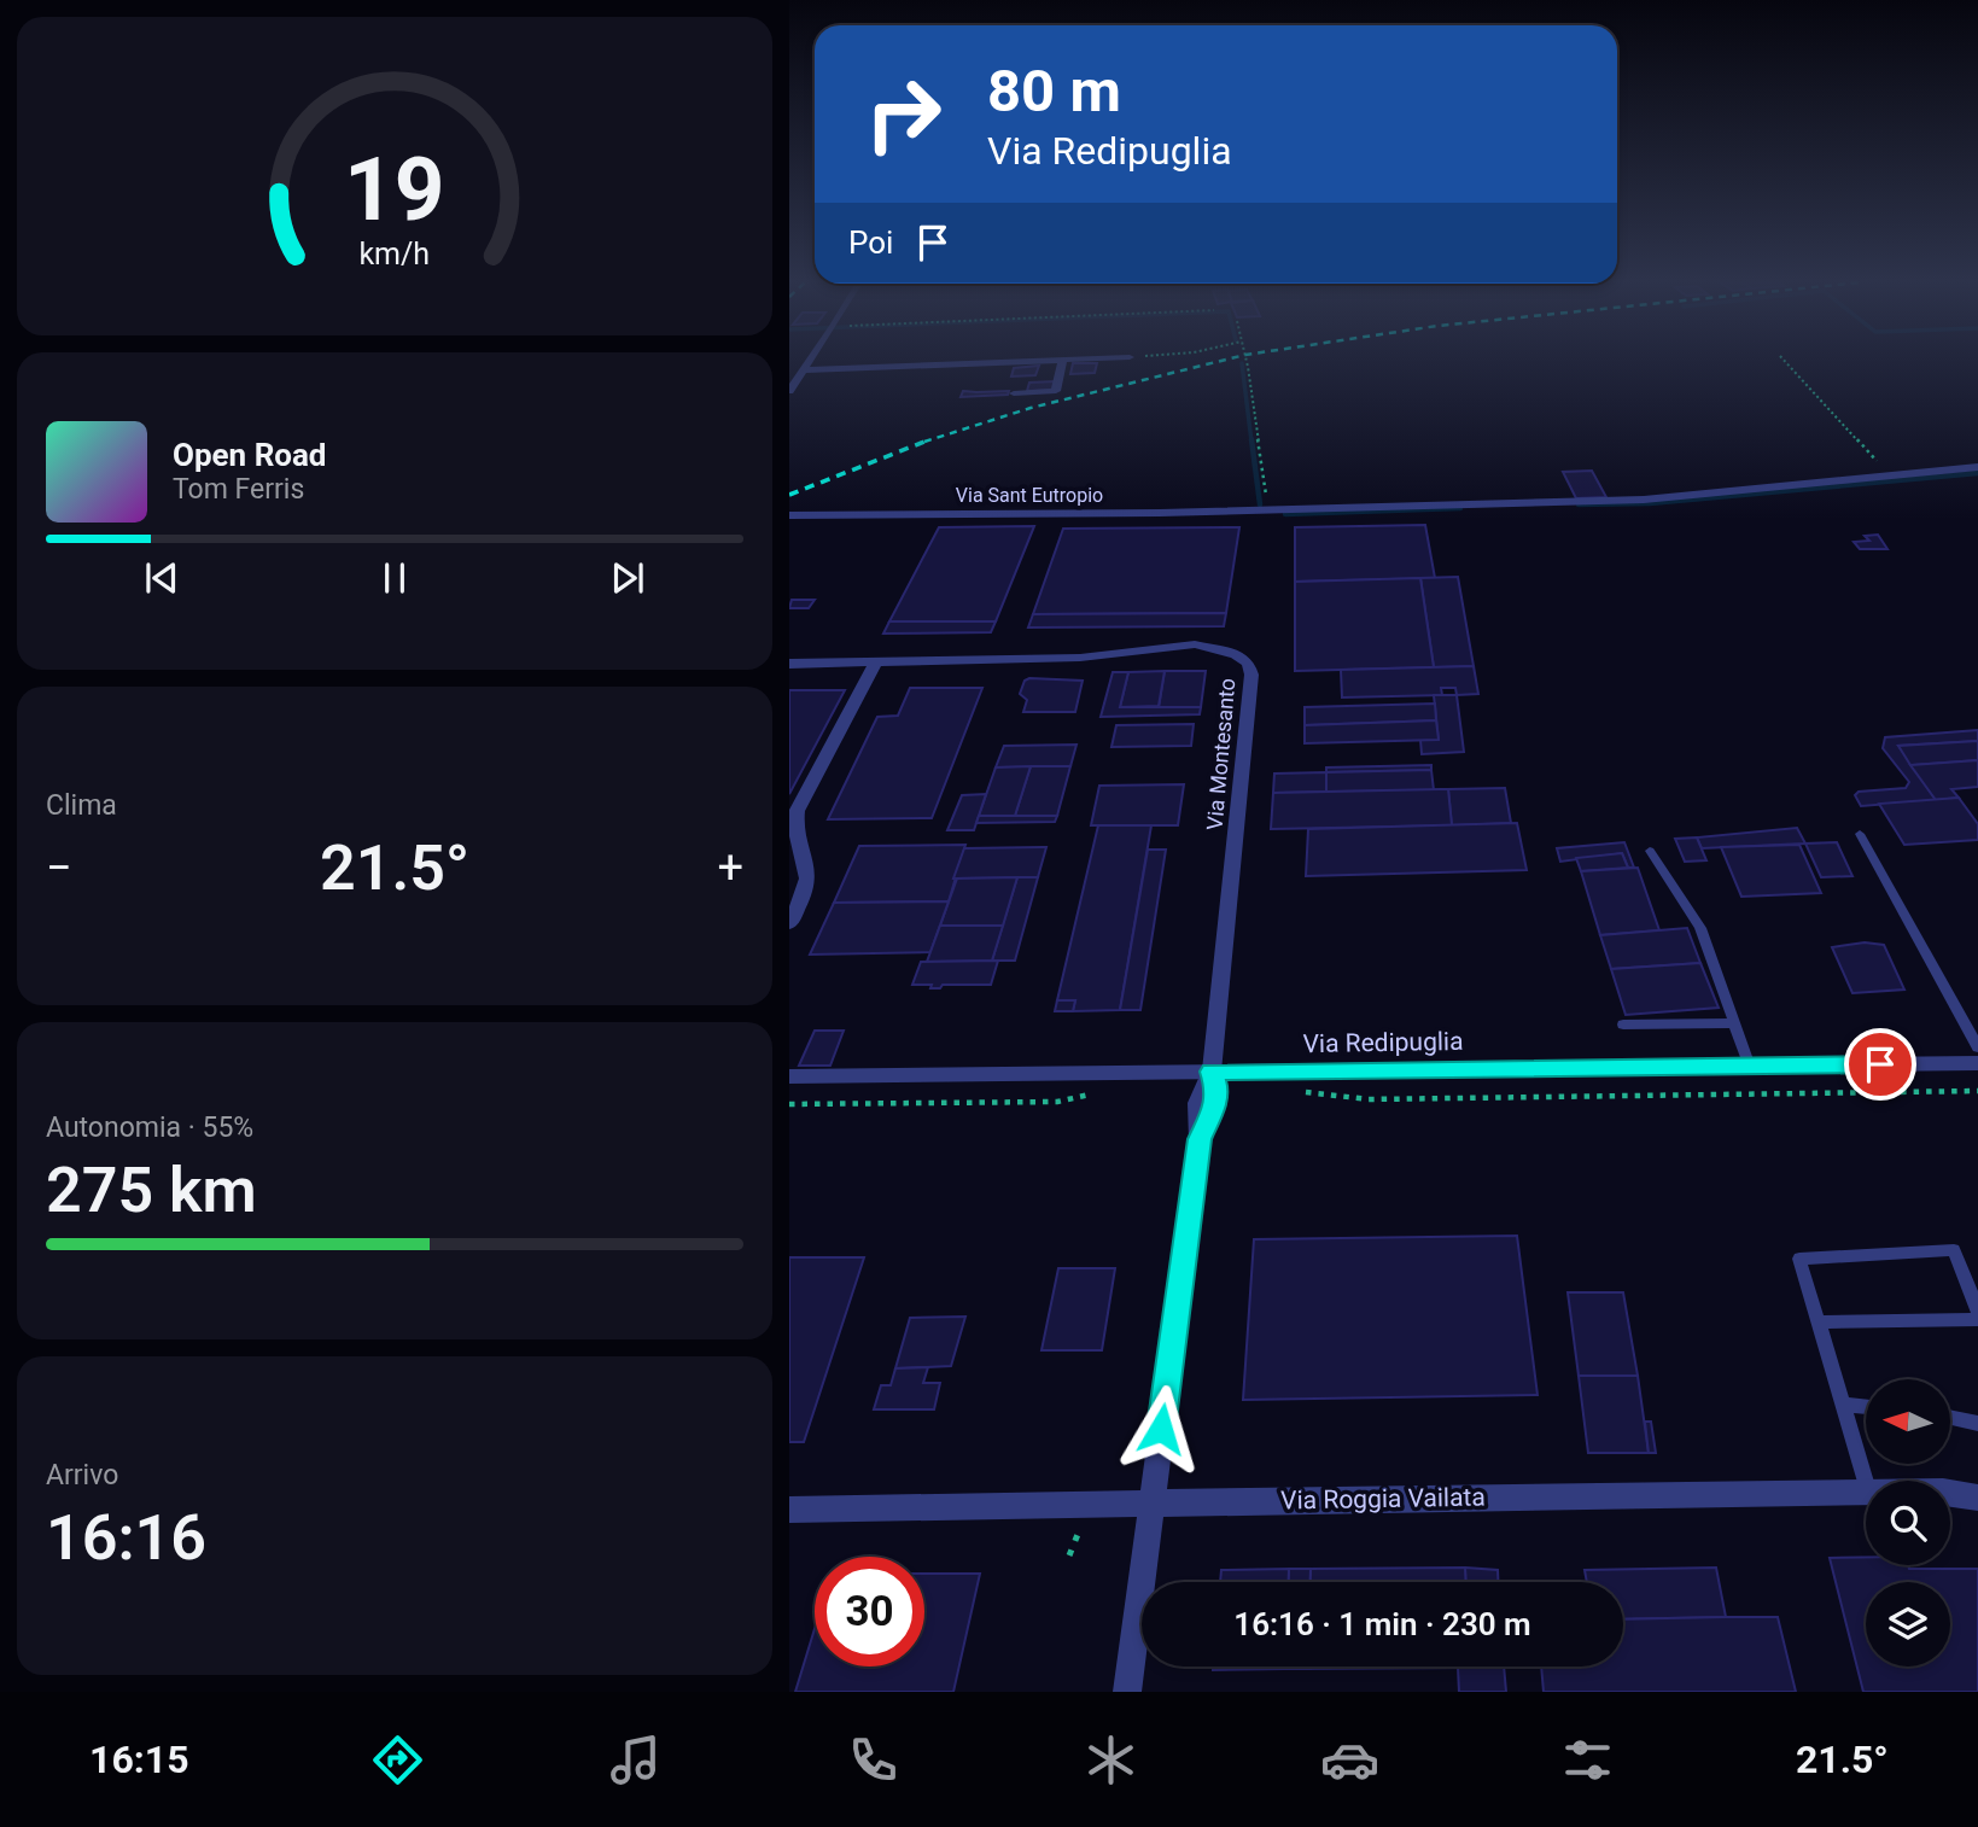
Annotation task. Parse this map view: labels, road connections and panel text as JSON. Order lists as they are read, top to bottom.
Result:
{
  "streets": {
    "street": [
      "Via Sant Eutropio",
      "Via Montesanto",
      "Via Redipuglia",
      "Via Roggia Vailata"
    ]
  },
  "crossings": [
    ["Via Montesanto", "Via Redipuglia"]
  ],
  "north": "left",
  "page": {
    "turn": ["80 m", "Via Redipuglia"],
    "then": "Poi",
    "song": ["Open Road", "Tom Ferris"],
    "tile": [
      "Clima",
      ["Autonomia · 55%", "275 km"],
      ["Arrivo", "16:16"]
    ],
    "heat": ["−", "21.5°", "+"],
    "limit": "30",
    "trip": "16:16 · 1 min · 230 m",
    "tabs": ["16:15", "21.5°"],
    "gauge": ["19", "km/h"]
  }
}
